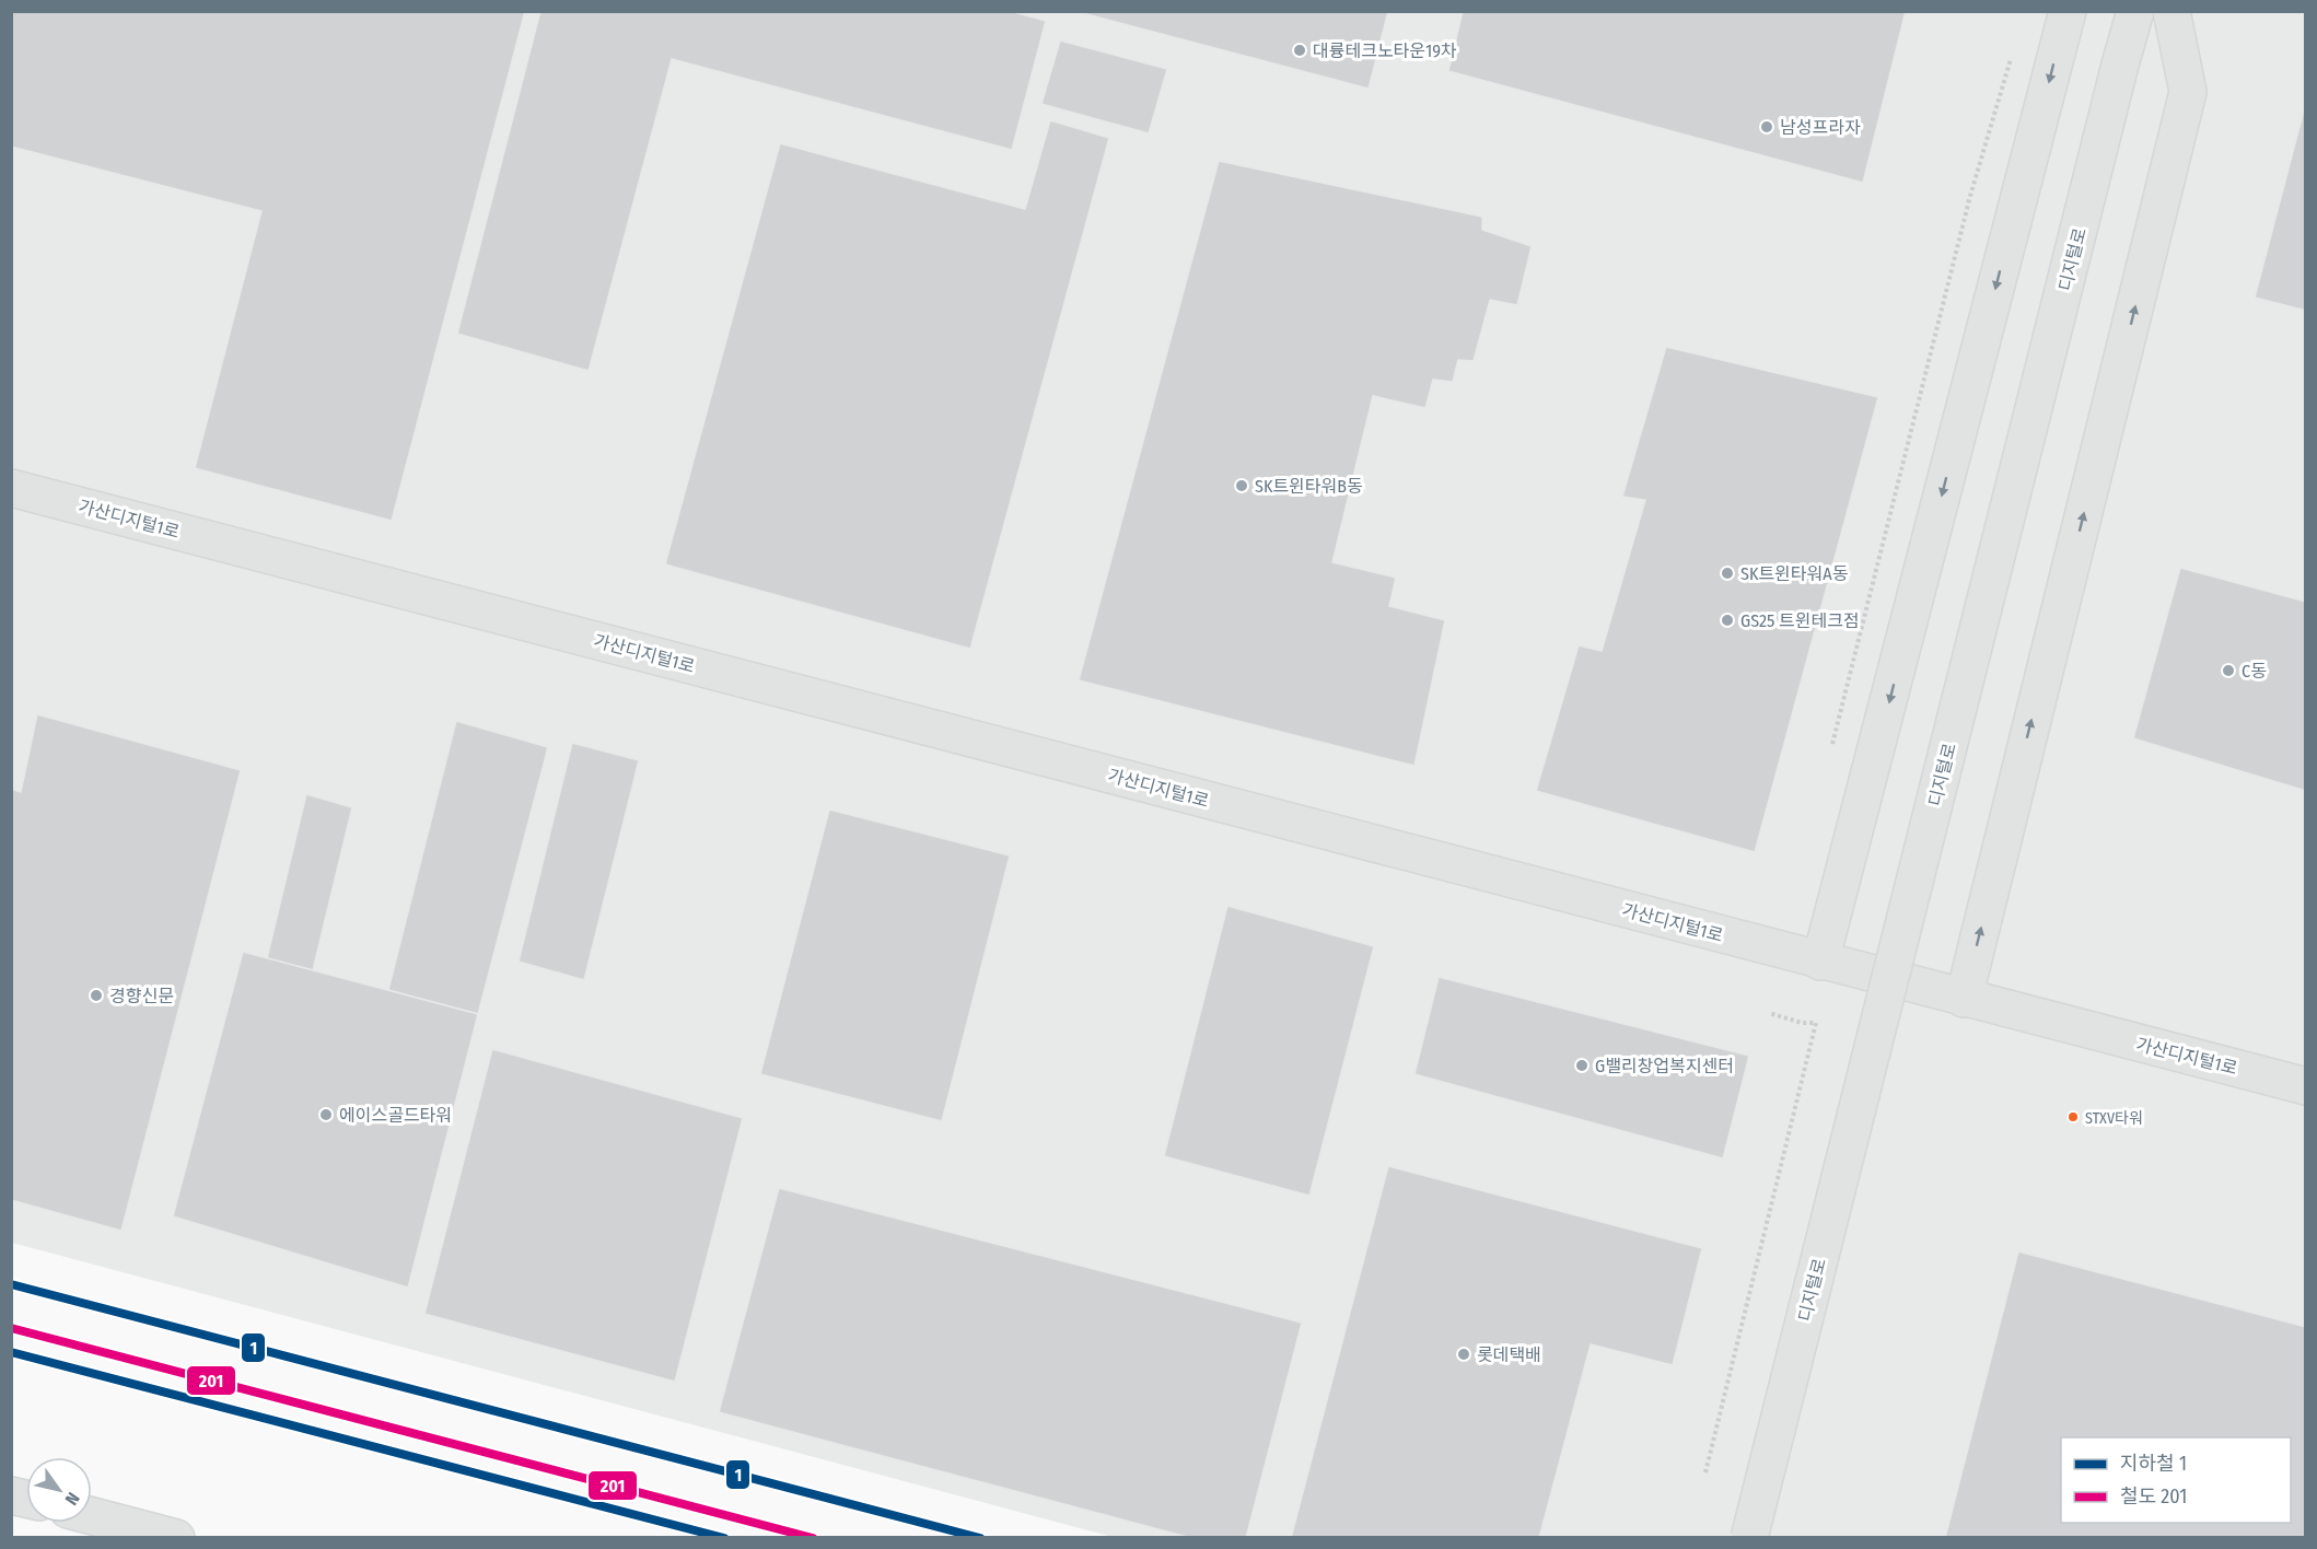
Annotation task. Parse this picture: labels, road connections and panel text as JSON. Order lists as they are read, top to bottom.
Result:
{
  "streets": {
    "main road": ["디지털로", "가산디지털1로"]
  },
  "places": [
    "대륭테크노타운19차",
    "남성프라자",
    "SK트윈타워B동",
    "SK트윈타워A동",
    "GS25 트윈테크점",
    "C동",
    "경향신문",
    "G밸리창업복지센터",
    "에이스골드타워",
    "STXV타워",
    "롯데택배"
  ],
  "lines": ["metro line 1", "rail line 201"],
  "legend": ["지하철 1", "철도 201"],
  "north": "bottom right"
}
